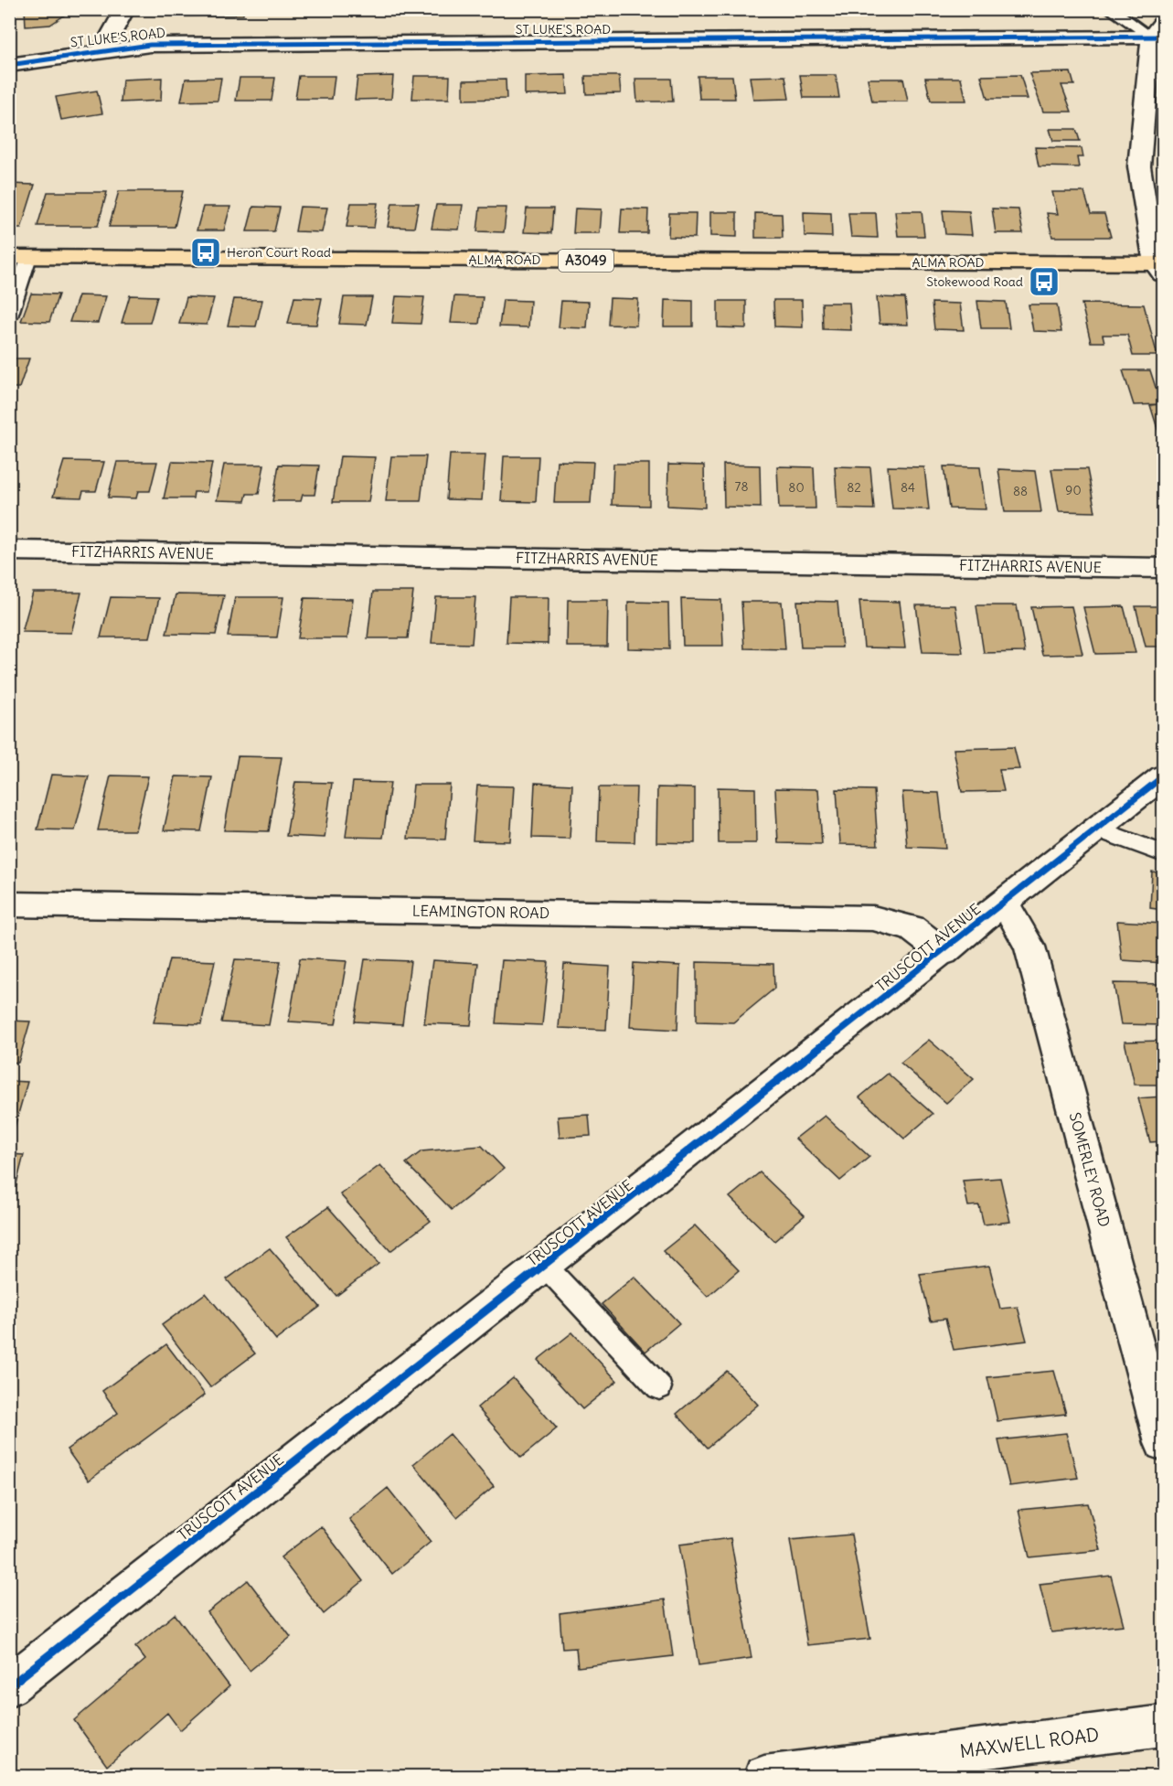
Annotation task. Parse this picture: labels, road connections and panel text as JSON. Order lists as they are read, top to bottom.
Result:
{
  "streets": {
    "main road": ["ALMA ROAD", "A3049"],
    "street": [
      "ST LUKE'S ROAD",
      "FITZHARRIS AVENUE",
      "LEAMINGTON ROAD",
      "TRUSCOTT AVENUE",
      "SOMERLEY ROAD",
      "MAXWELL ROAD"
    ]
  },
  "crossings": [
    ["LEAMINGTON ROAD", "TRUSCOTT AVENUE"],
    ["TRUSCOTT AVENUE", "SOMERLEY ROAD"]
  ],
  "places": {
    "bus stop": ["Heron Court Road", "Stokewood Road"]
  },
  "house_numbers": [
    "78",
    "80",
    "82",
    "84",
    "90",
    "88"
  ]
}
